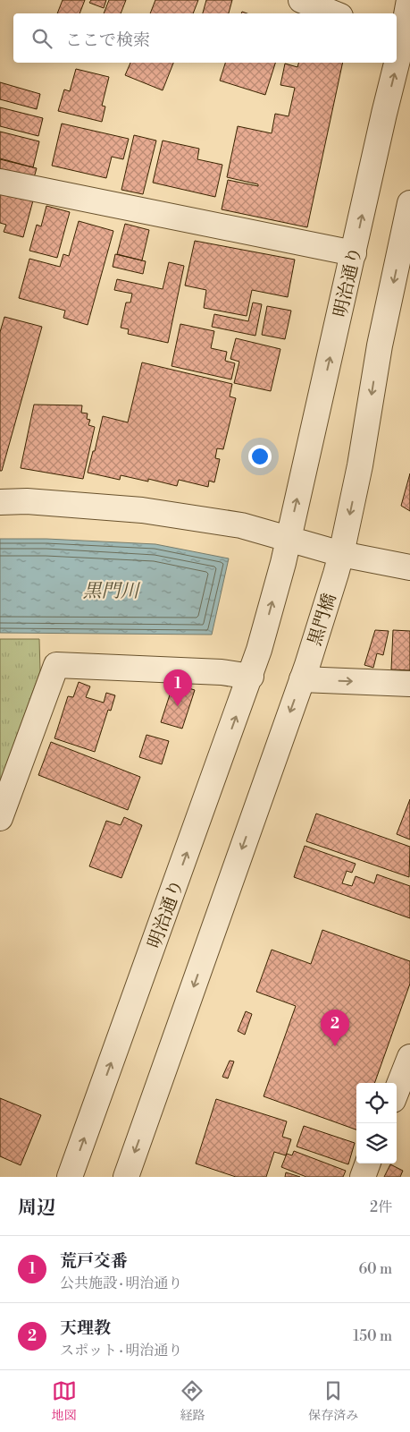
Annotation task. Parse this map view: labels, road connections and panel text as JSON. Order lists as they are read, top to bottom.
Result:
{
  "streets": {
    "street": ["明治通り", "黒門橋"]
  },
  "water": ["黒門川"],
  "page": {
    "search": "ここで検索",
    "pins": ["1", "2"],
    "heading": ["周辺", "2件"],
    "list": [
      {
        "mark": "1",
        "name": "荒戸交番",
        "note": "公共施設 · 明治通り",
        "value": "60 m"
      },
      {
        "mark": "2",
        "name": "天理教",
        "note": "スポット · 明治通り",
        "value": "150 m"
      }
    ],
    "nav": ["地図", "経路", "保存済み"]
  }
}
